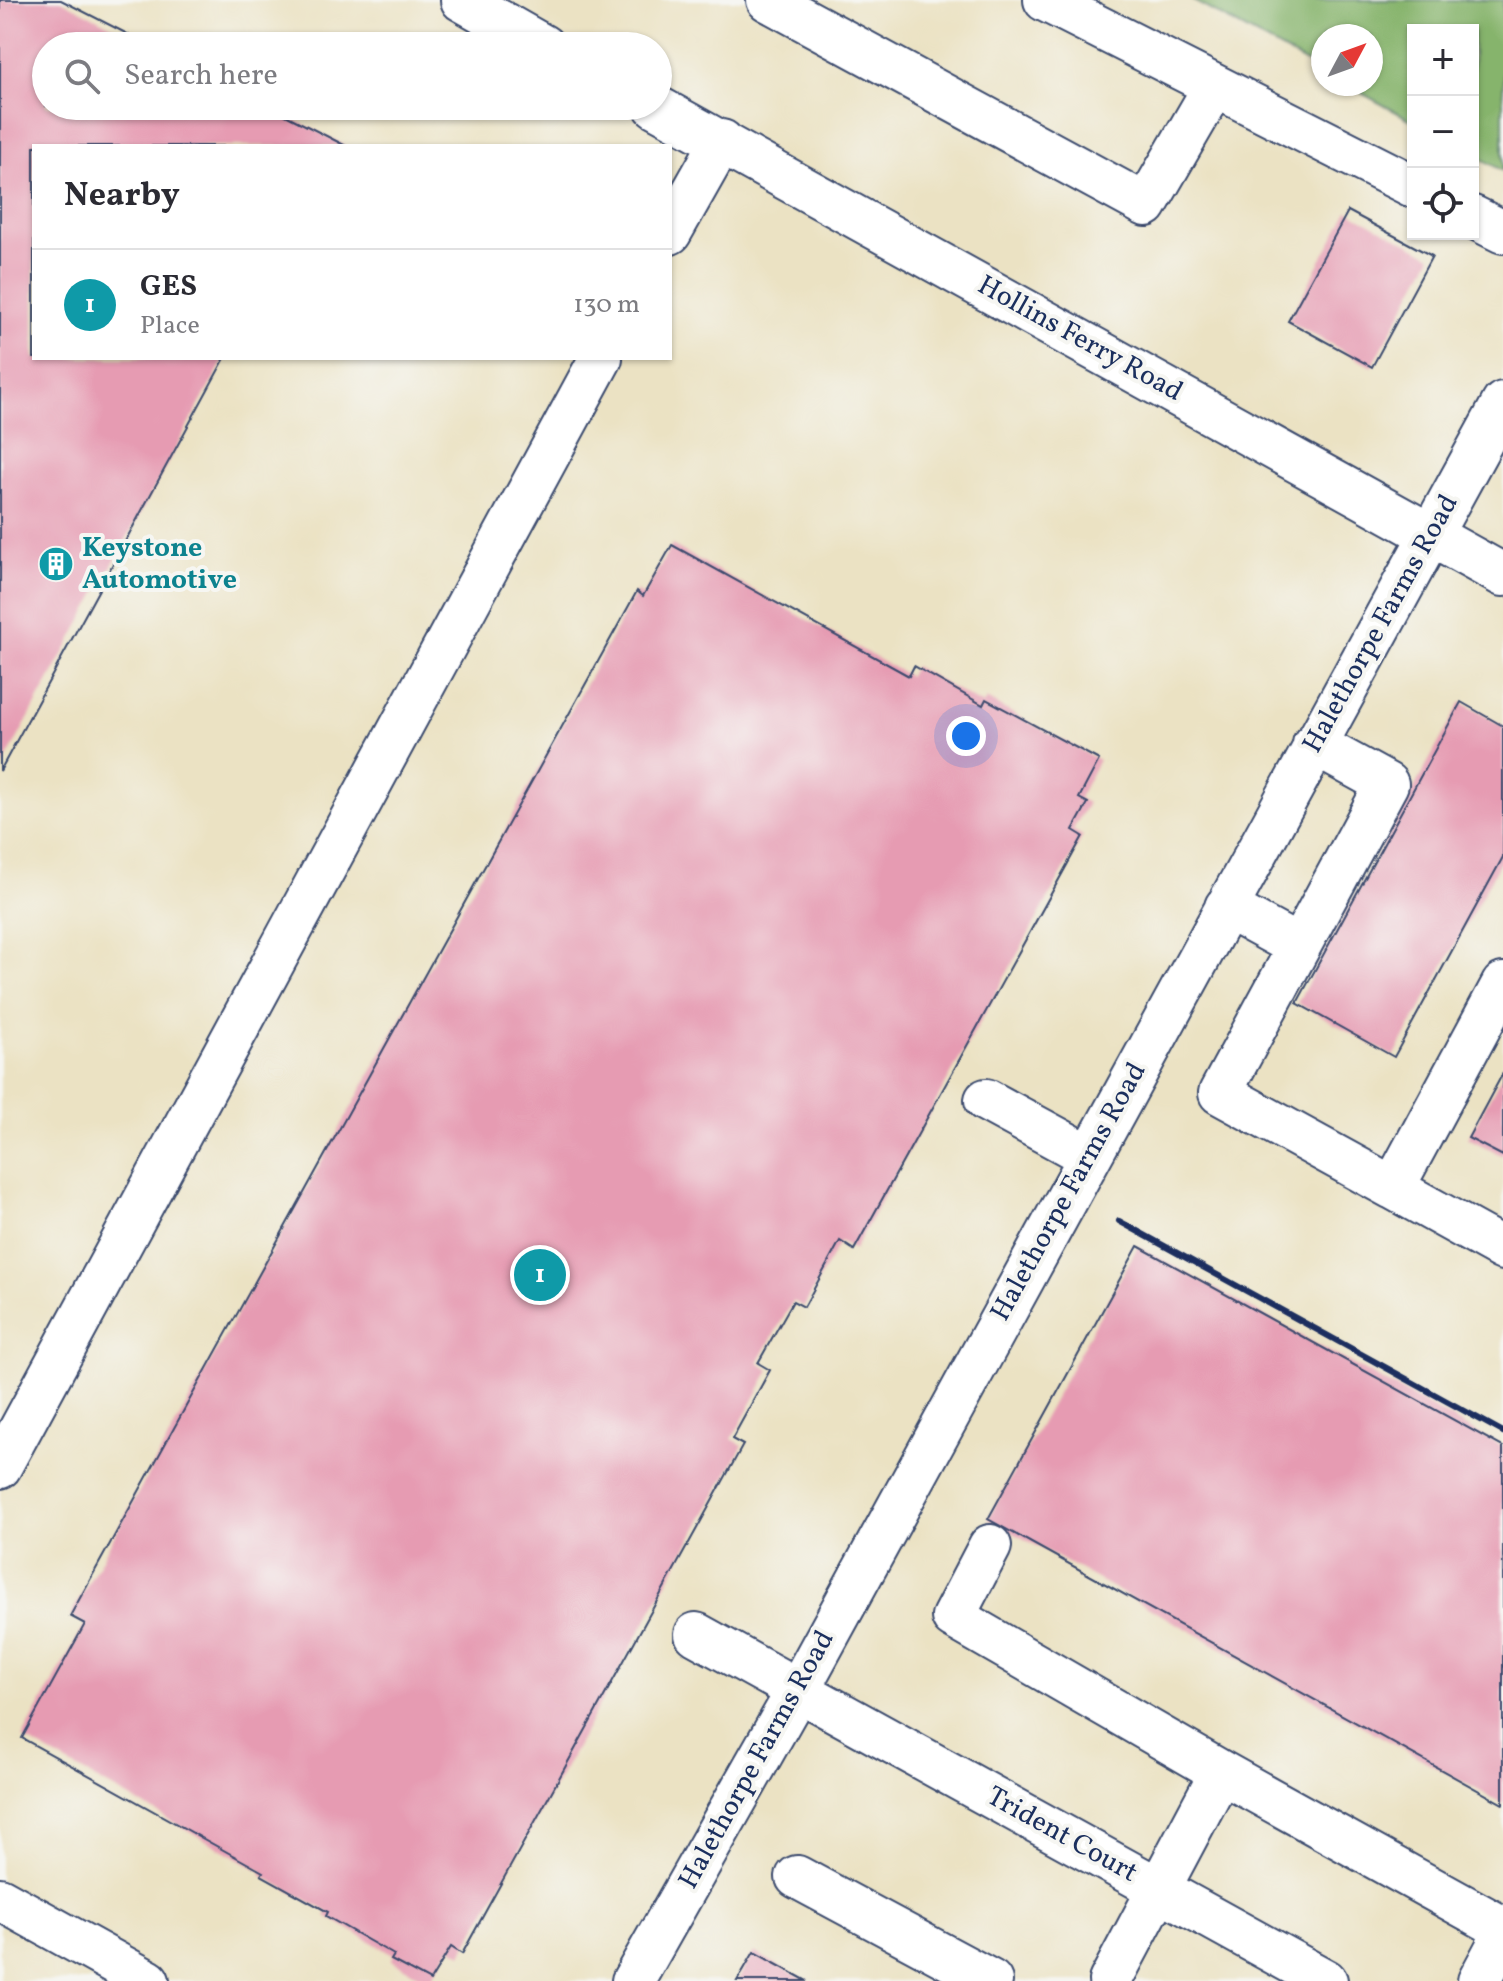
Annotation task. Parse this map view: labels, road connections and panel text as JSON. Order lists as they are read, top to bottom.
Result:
{
  "streets": {
    "street": ["Hollins Ferry Road", "Halethorpe Farms Road", "Trident Court"]
  },
  "crossings": [
    ["Hollins Ferry Road", "Halethorpe Farms Road"],
    ["Halethorpe Farms Road", "Trident Court"]
  ],
  "places": {
    "building": ["Keystone Automotive"]
  },
  "north": "top right",
  "page": {
    "map_buttons": ["+", "−"],
    "search": "Search here",
    "heading": "Nearby",
    "list": [
      {
        "mark": "1",
        "name": "GES",
        "note": "Place",
        "value": "130 m"
      }
    ],
    "pins": "1"
  }
}
